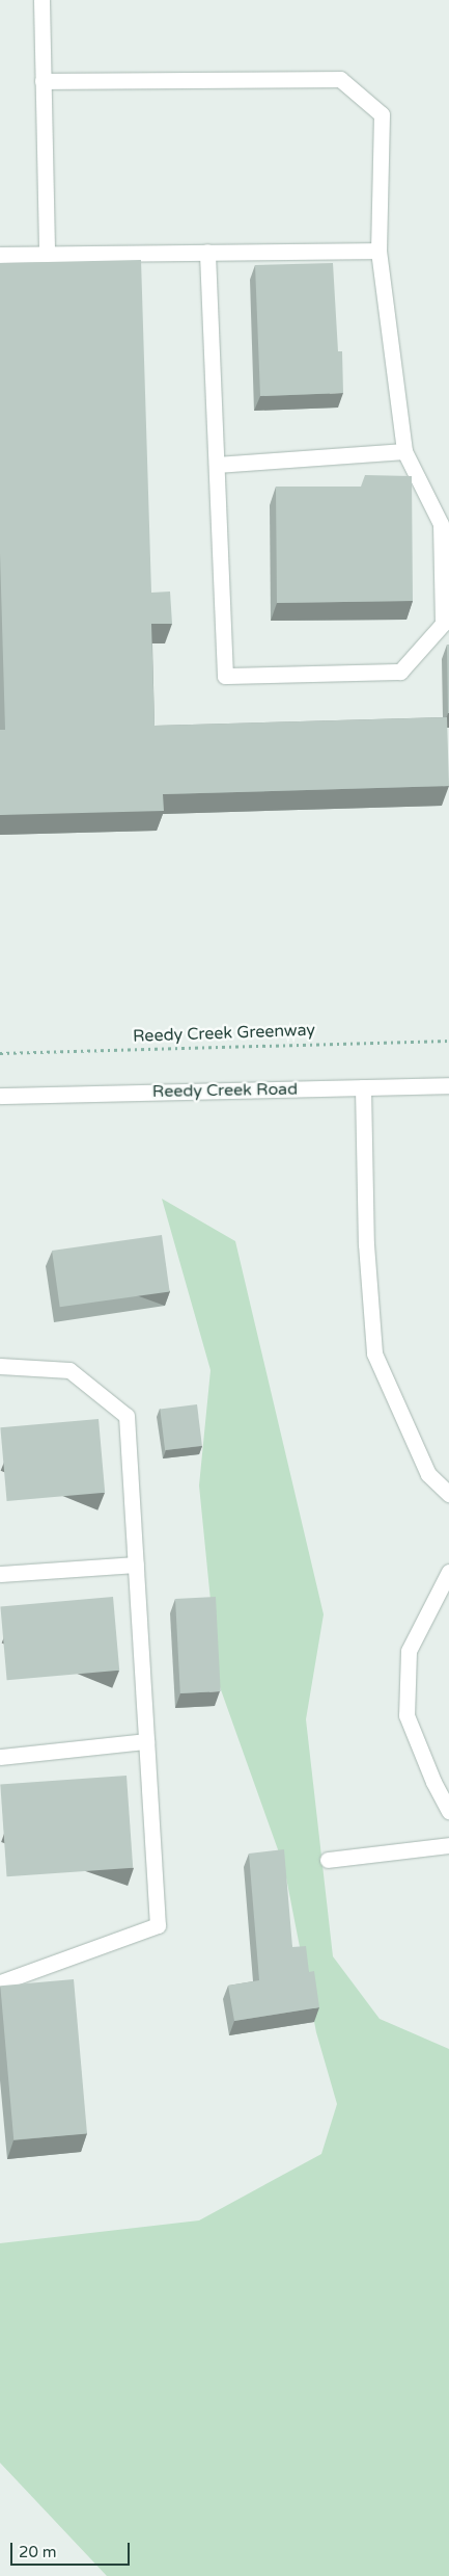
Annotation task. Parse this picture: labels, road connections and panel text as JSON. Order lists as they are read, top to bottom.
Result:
{
  "streets": {
    "main road": ["Reedy Creek Road"],
    "path": ["Reedy Creek Greenway"]
  },
  "scale_bar": "20 m"
}
